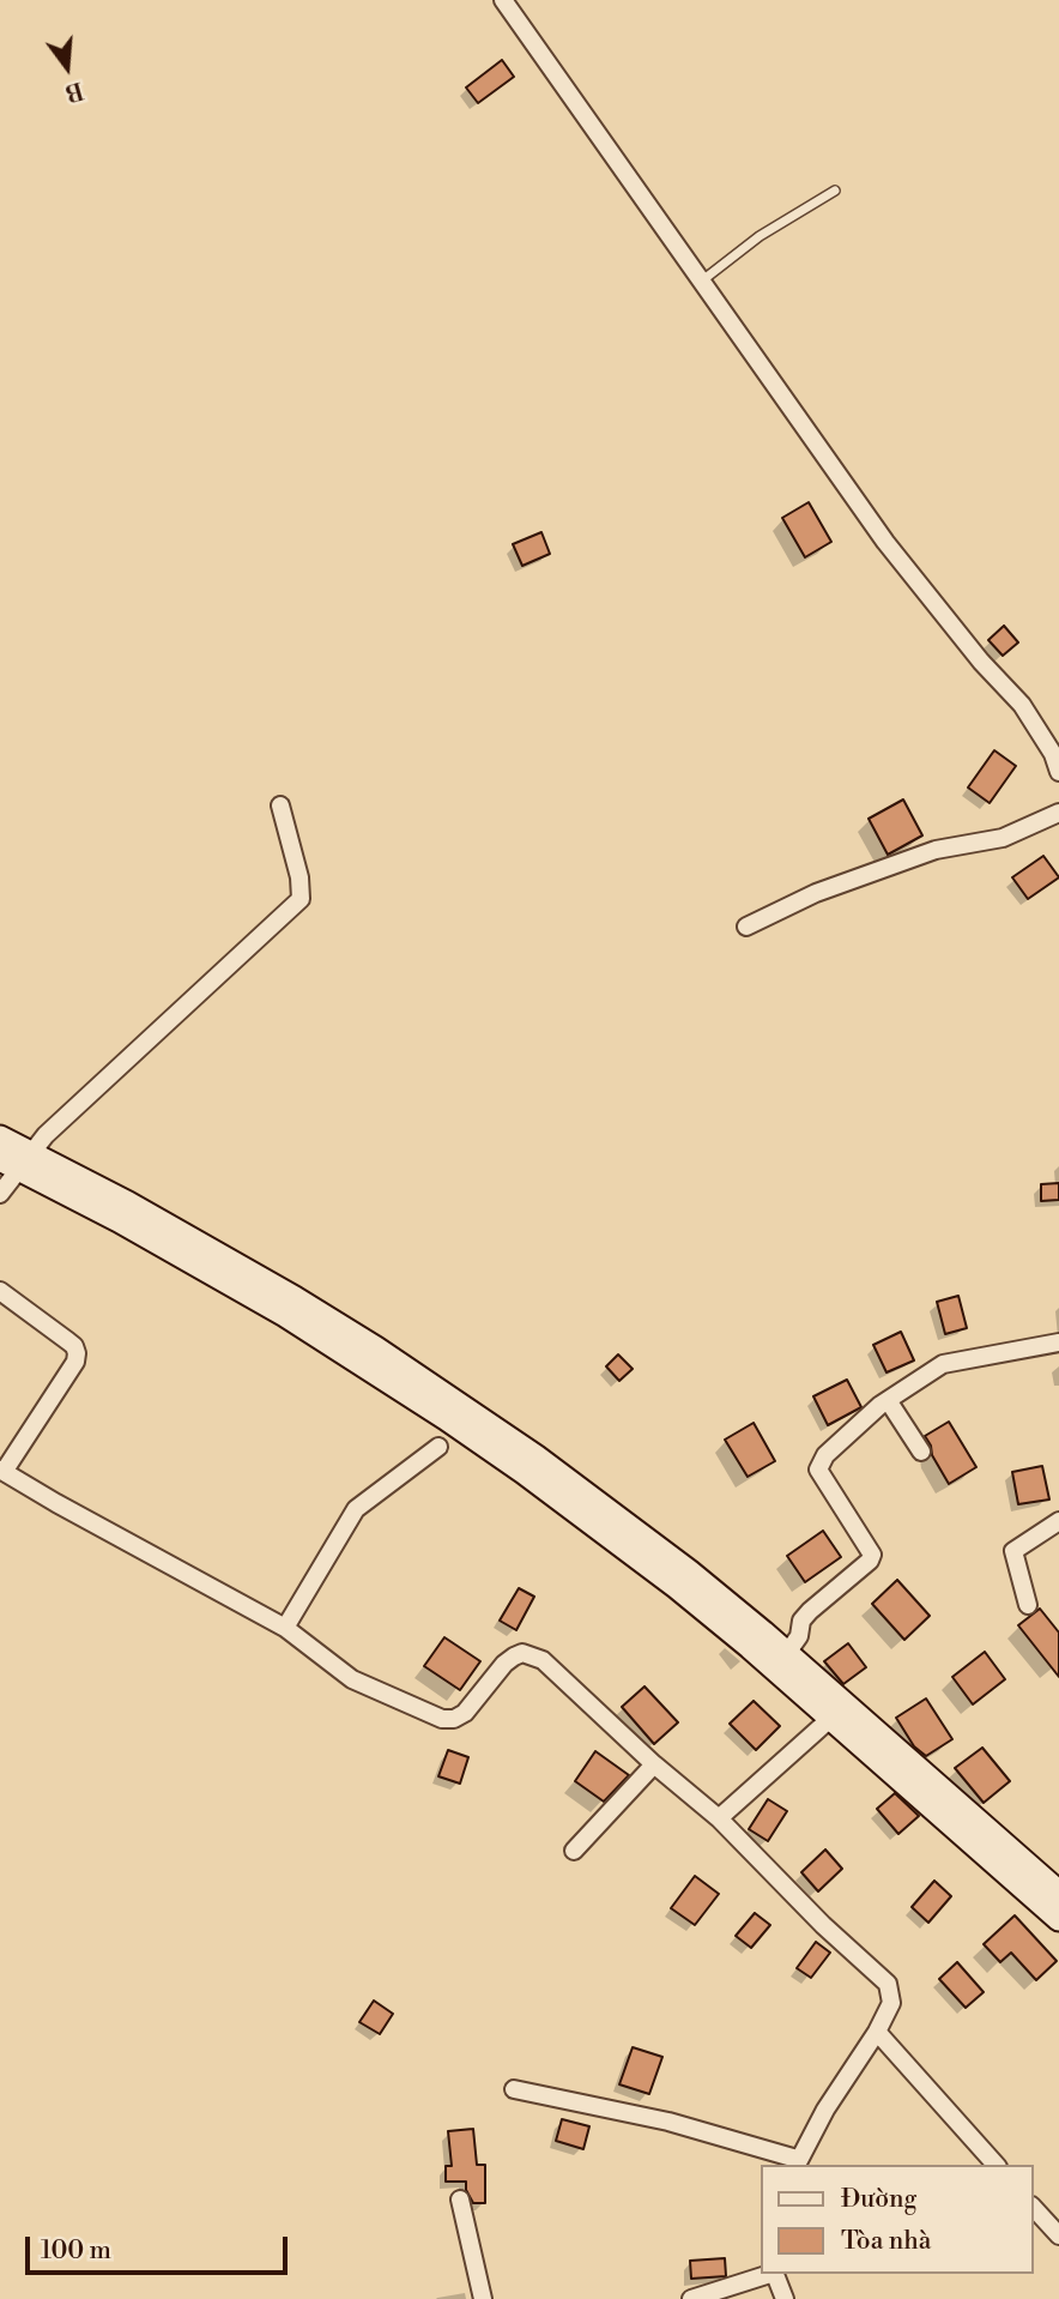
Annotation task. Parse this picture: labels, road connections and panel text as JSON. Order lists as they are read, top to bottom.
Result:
{
  "legend": ["Đường", "Tòa nhà"],
  "scale_bar": "100 m",
  "north": "bottom"
}
